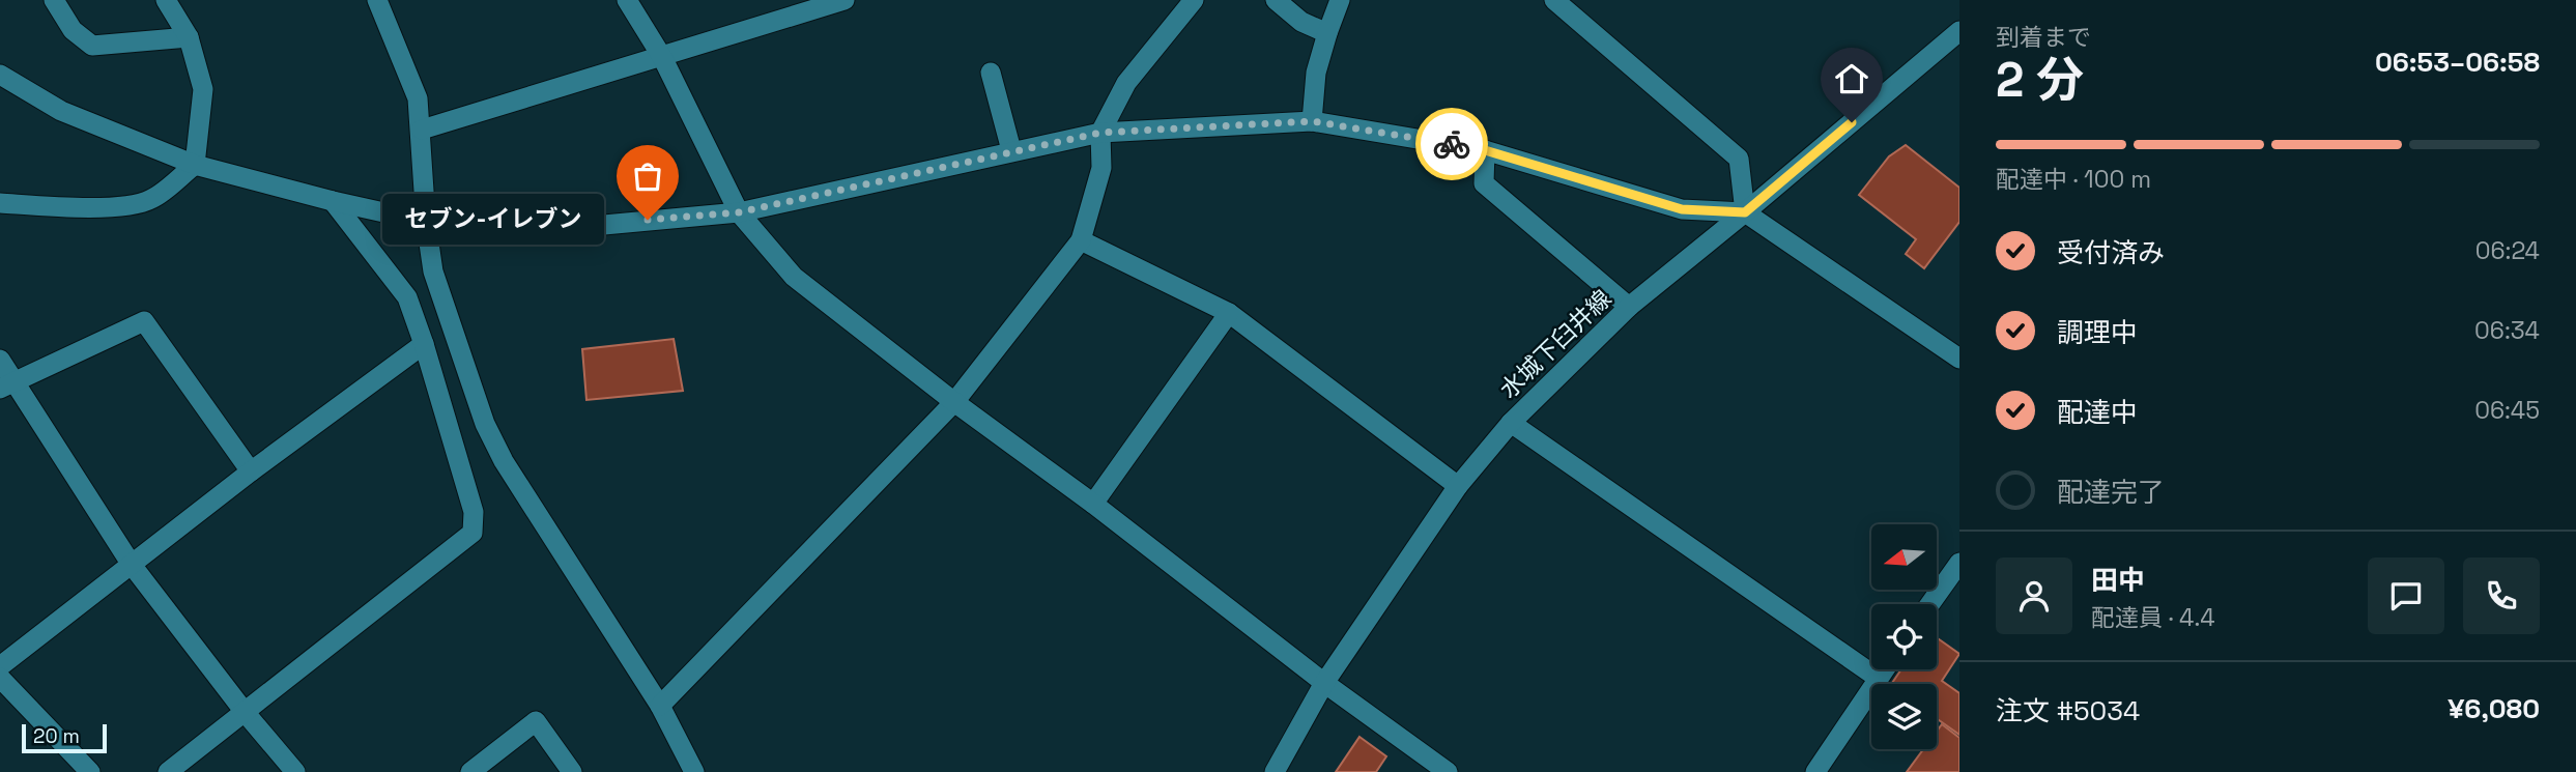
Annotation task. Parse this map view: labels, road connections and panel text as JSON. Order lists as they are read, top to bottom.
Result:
{
  "streets": {
    "street": ["水城下臼井線"]
  },
  "places": ["セブン-イレブン"],
  "scale_bar": "20 m",
  "north": "left",
  "page": {
    "heading": ["2 分", "到着まで", "06:53–06:58"],
    "panel": [
      "田中",
      "配達員 · 4.4",
      "注文 #5034",
      "¥6,080"
    ],
    "bar": "配達中 · 100 m",
    "bubble": "セブン-イレブン",
    "list": [
      ["受付済み", "06:24"],
      ["調理中", "06:34"],
      ["配達中", "06:45"],
      "配達完了"
    ],
    "scale": "20 m"
  }
}
